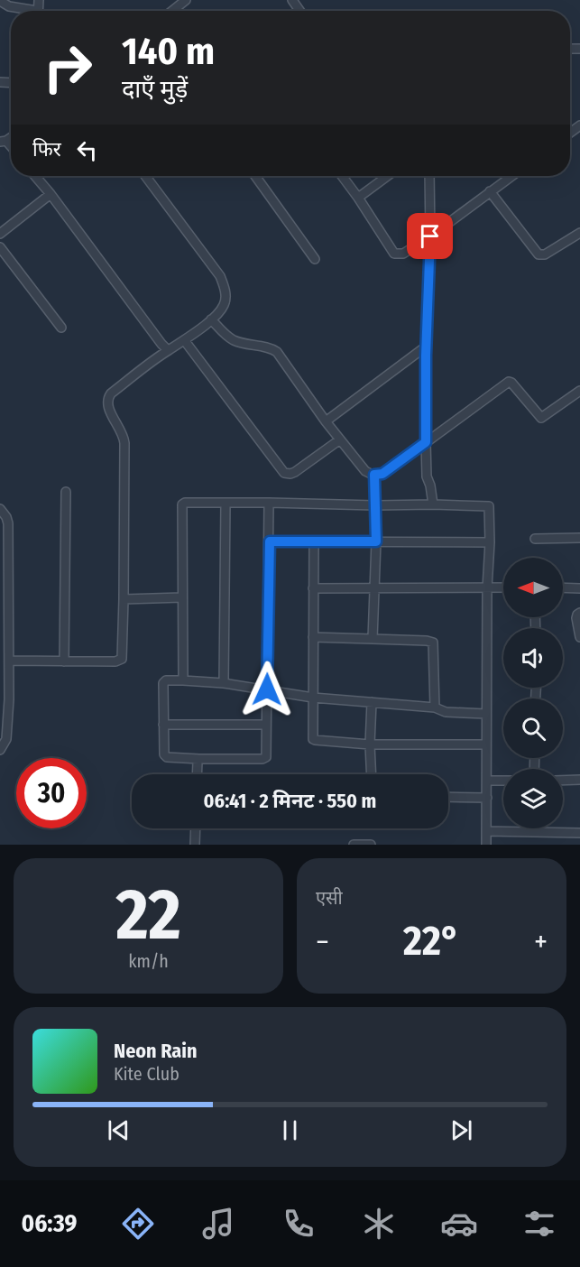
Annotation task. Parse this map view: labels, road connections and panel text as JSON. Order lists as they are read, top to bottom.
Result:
{
  "north": "left",
  "page": {
    "turn": ["140 m", "दाएँ मुड़ें"],
    "then": "फिर",
    "limit": "30",
    "trip": "06:41 · 2 मिनट · 550 m",
    "tile": [
      ["22", "km/h"],
      "एसी"
    ],
    "heat": ["−", "22°", "+"],
    "song": ["Neon Rain", "Kite Club"],
    "tabs": "06:39"
  }
}
